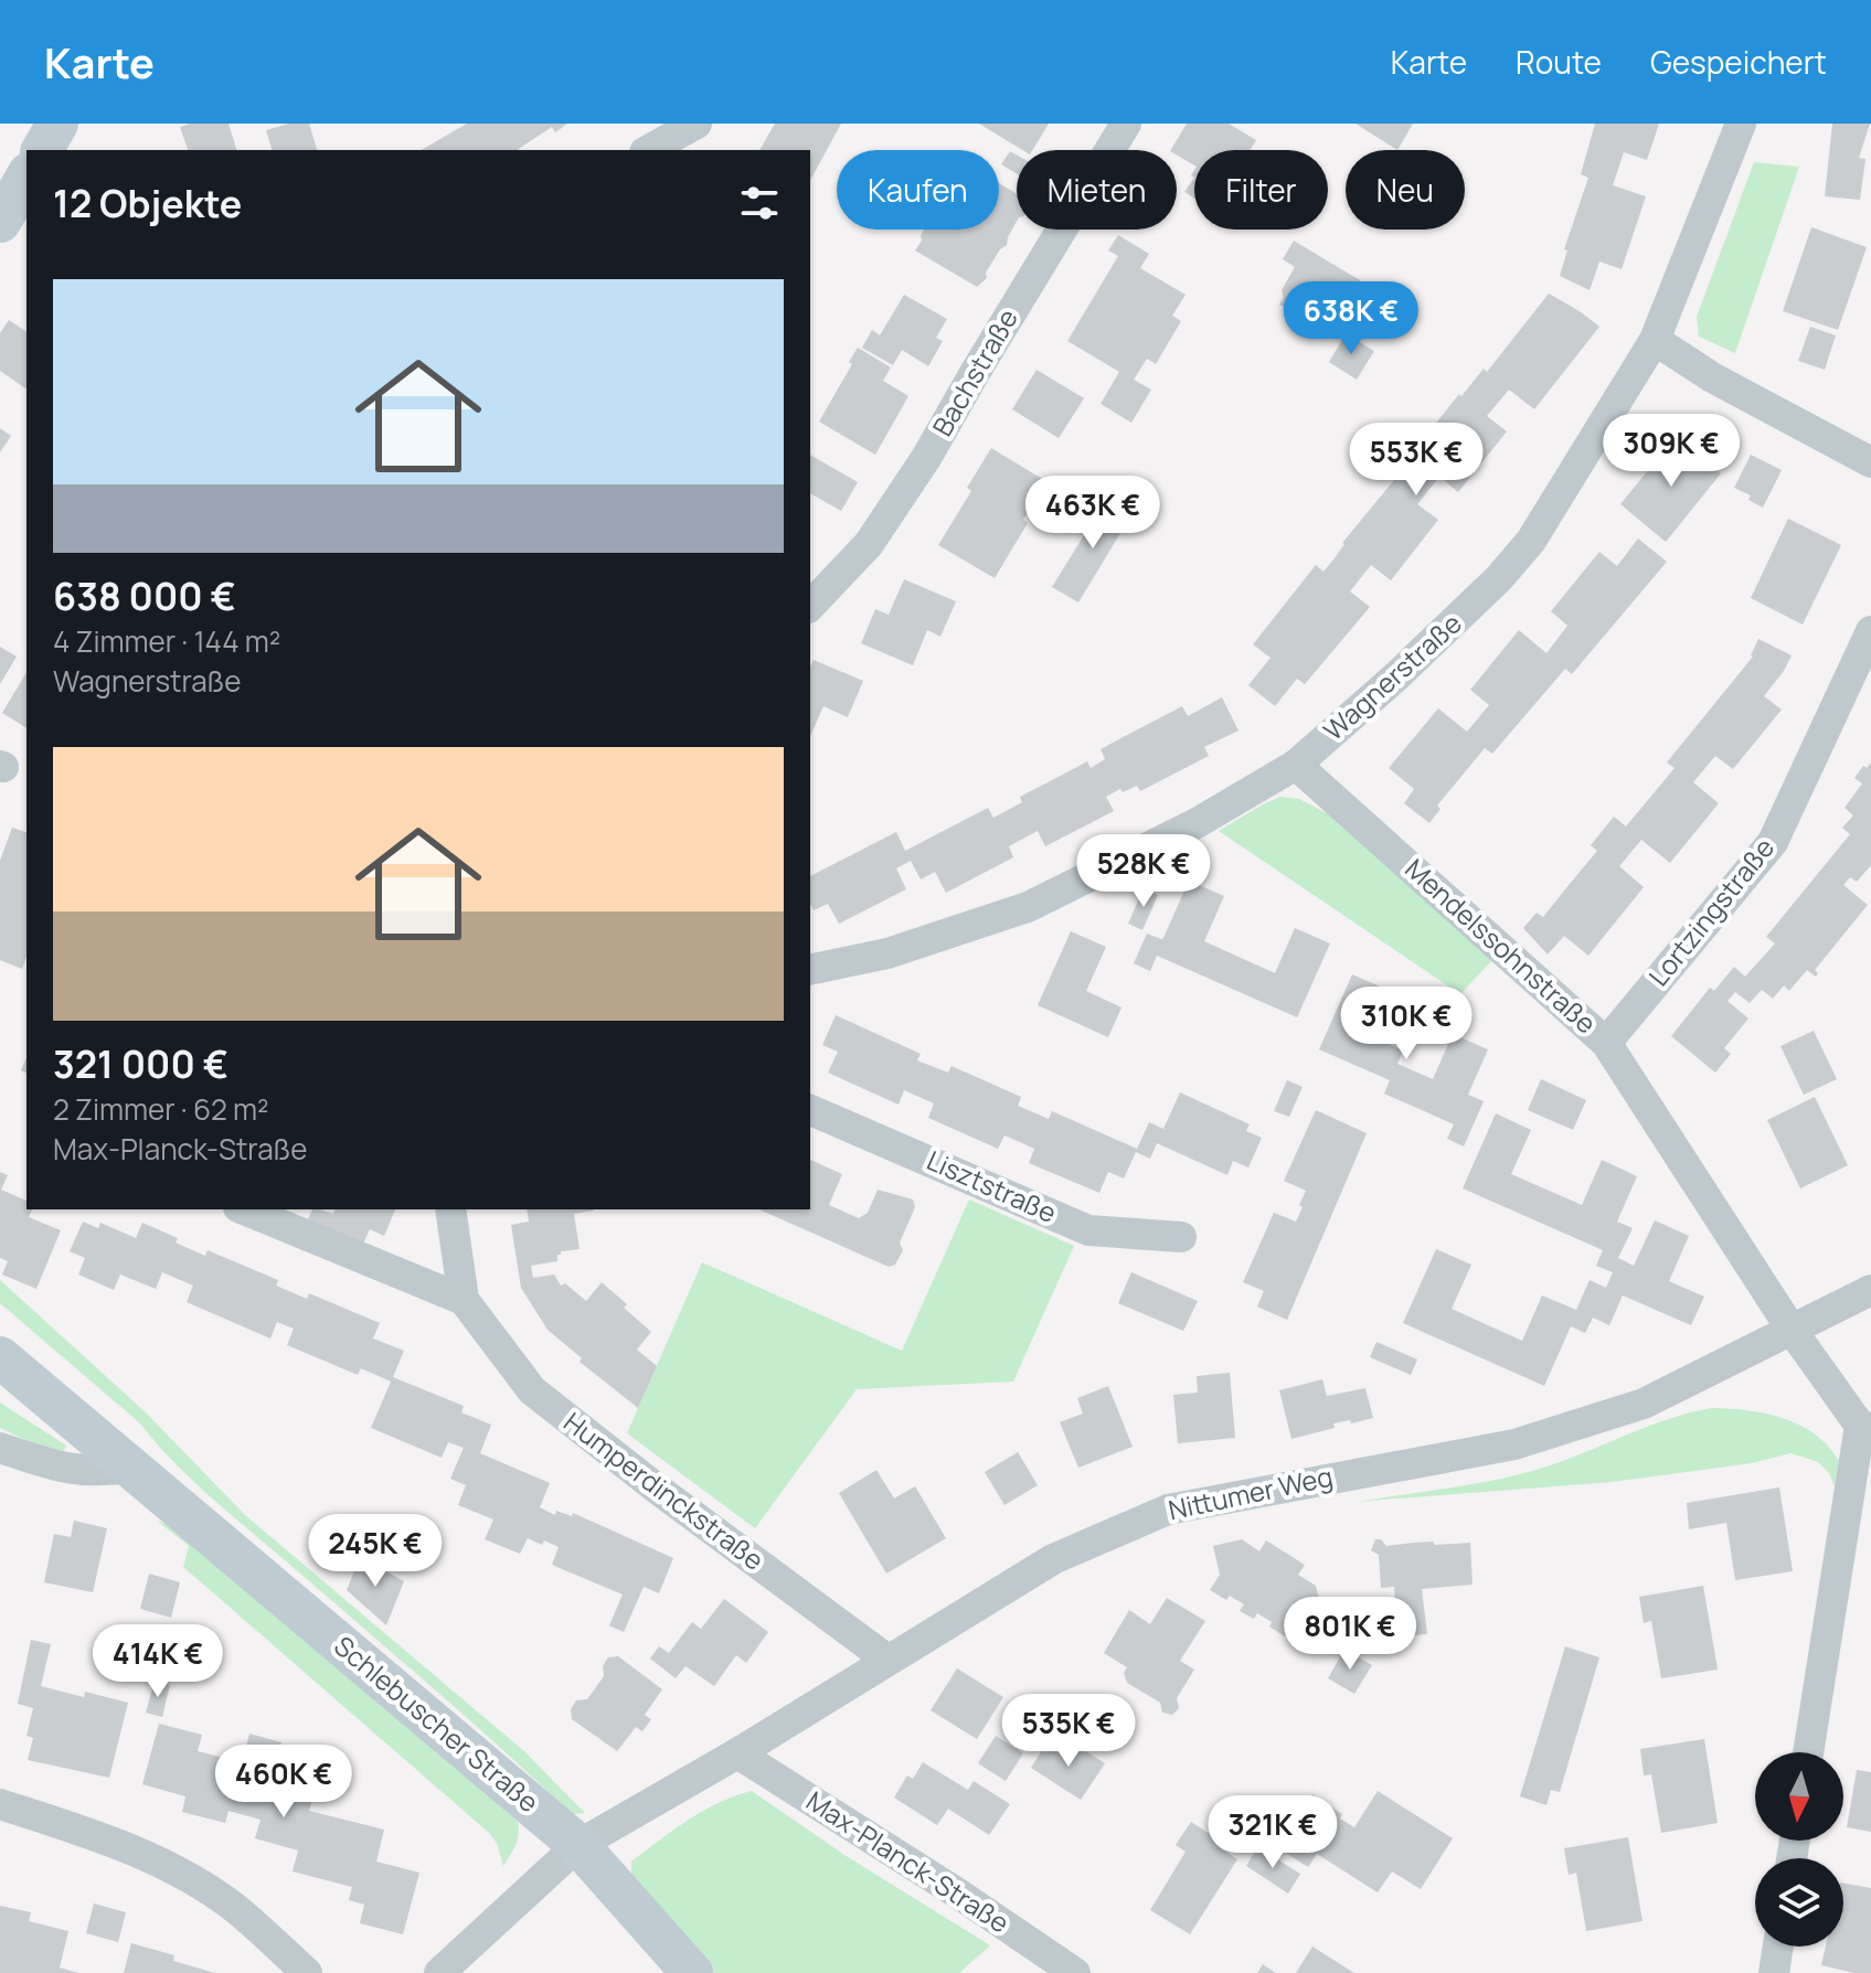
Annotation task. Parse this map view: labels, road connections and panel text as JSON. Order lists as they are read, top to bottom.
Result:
{
  "streets": {
    "main road": ["Schlebuscher Straße"],
    "street": [
      "Bachstraße",
      "Wagnerstraße",
      "Lortzingstraße",
      "Mendelssohnstraße",
      "Lisztstraße",
      "Humperdinckstraße",
      "Nittumer Weg",
      "Max-Planck-Straße"
    ]
  },
  "crossings": [
    ["Wagnerstraße", "Mendelssohnstraße"],
    ["Lortzingstraße", "Mendelssohnstraße"],
    ["Mendelssohnstraße", "Nittumer Weg"],
    ["Humperdinckstraße", "Nittumer Weg"],
    ["Nittumer Weg", "Schlebuscher Straße"],
    ["Nittumer Weg", "Max-Planck-Straße"]
  ],
  "north": "bottom",
  "page": {
    "header": "Karte",
    "nav": ["Karte", "Route", "Gespeichert"],
    "chip": [
      "Kaufen",
      "Mieten",
      "Filter",
      "Neu"
    ],
    "heading": "12 Objekte",
    "list": [
      {
        "name": "638 000 €",
        "note": "4 Zimmer · 144 m² · Wagnerstraße"
      },
      {
        "name": "321 000 €",
        "note": "2 Zimmer · 62 m² · Max-Planck-Straße"
      }
    ],
    "price": [
      "638K €",
      "309K €",
      "553K €",
      "463K €",
      "528K €",
      "310K €",
      "245K €",
      "801K €",
      "414K €",
      "535K €",
      "460K €",
      "321K €"
    ]
  }
}
